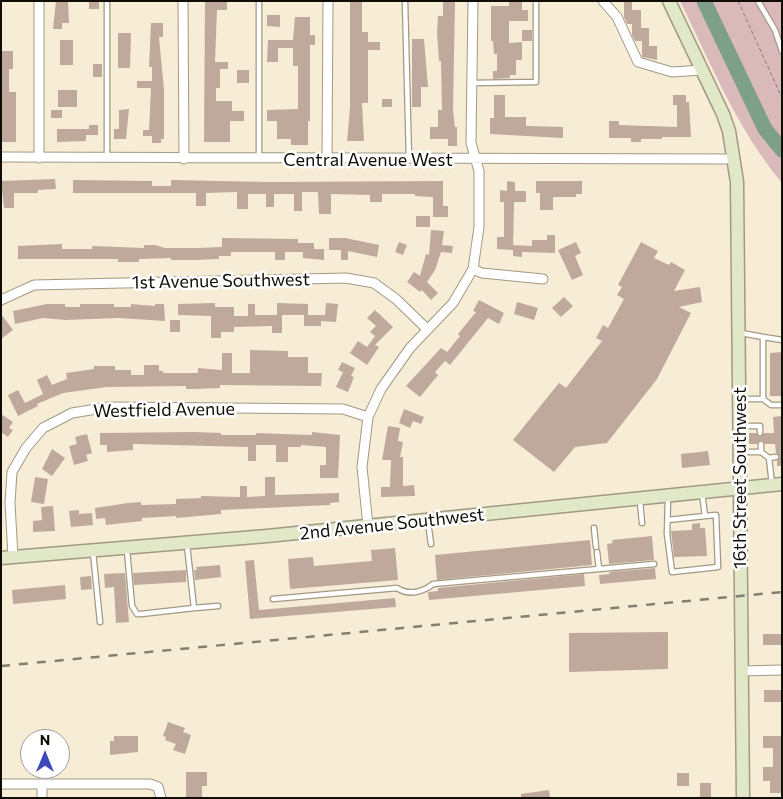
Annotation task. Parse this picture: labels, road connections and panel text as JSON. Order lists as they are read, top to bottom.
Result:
{
  "streets": {
    "street": [
      "Central Avenue West",
      "1st Avenue Southwest",
      "Westfield Avenue",
      "16th Street Southwest",
      "2nd Avenue Southwest"
    ]
  },
  "crossings": [
    ["Central Avenue West", "16th Street Southwest"],
    ["Westfield Avenue", "2nd Avenue Southwest"],
    ["16th Street Southwest", "2nd Avenue Southwest"]
  ],
  "north": "top"
}
